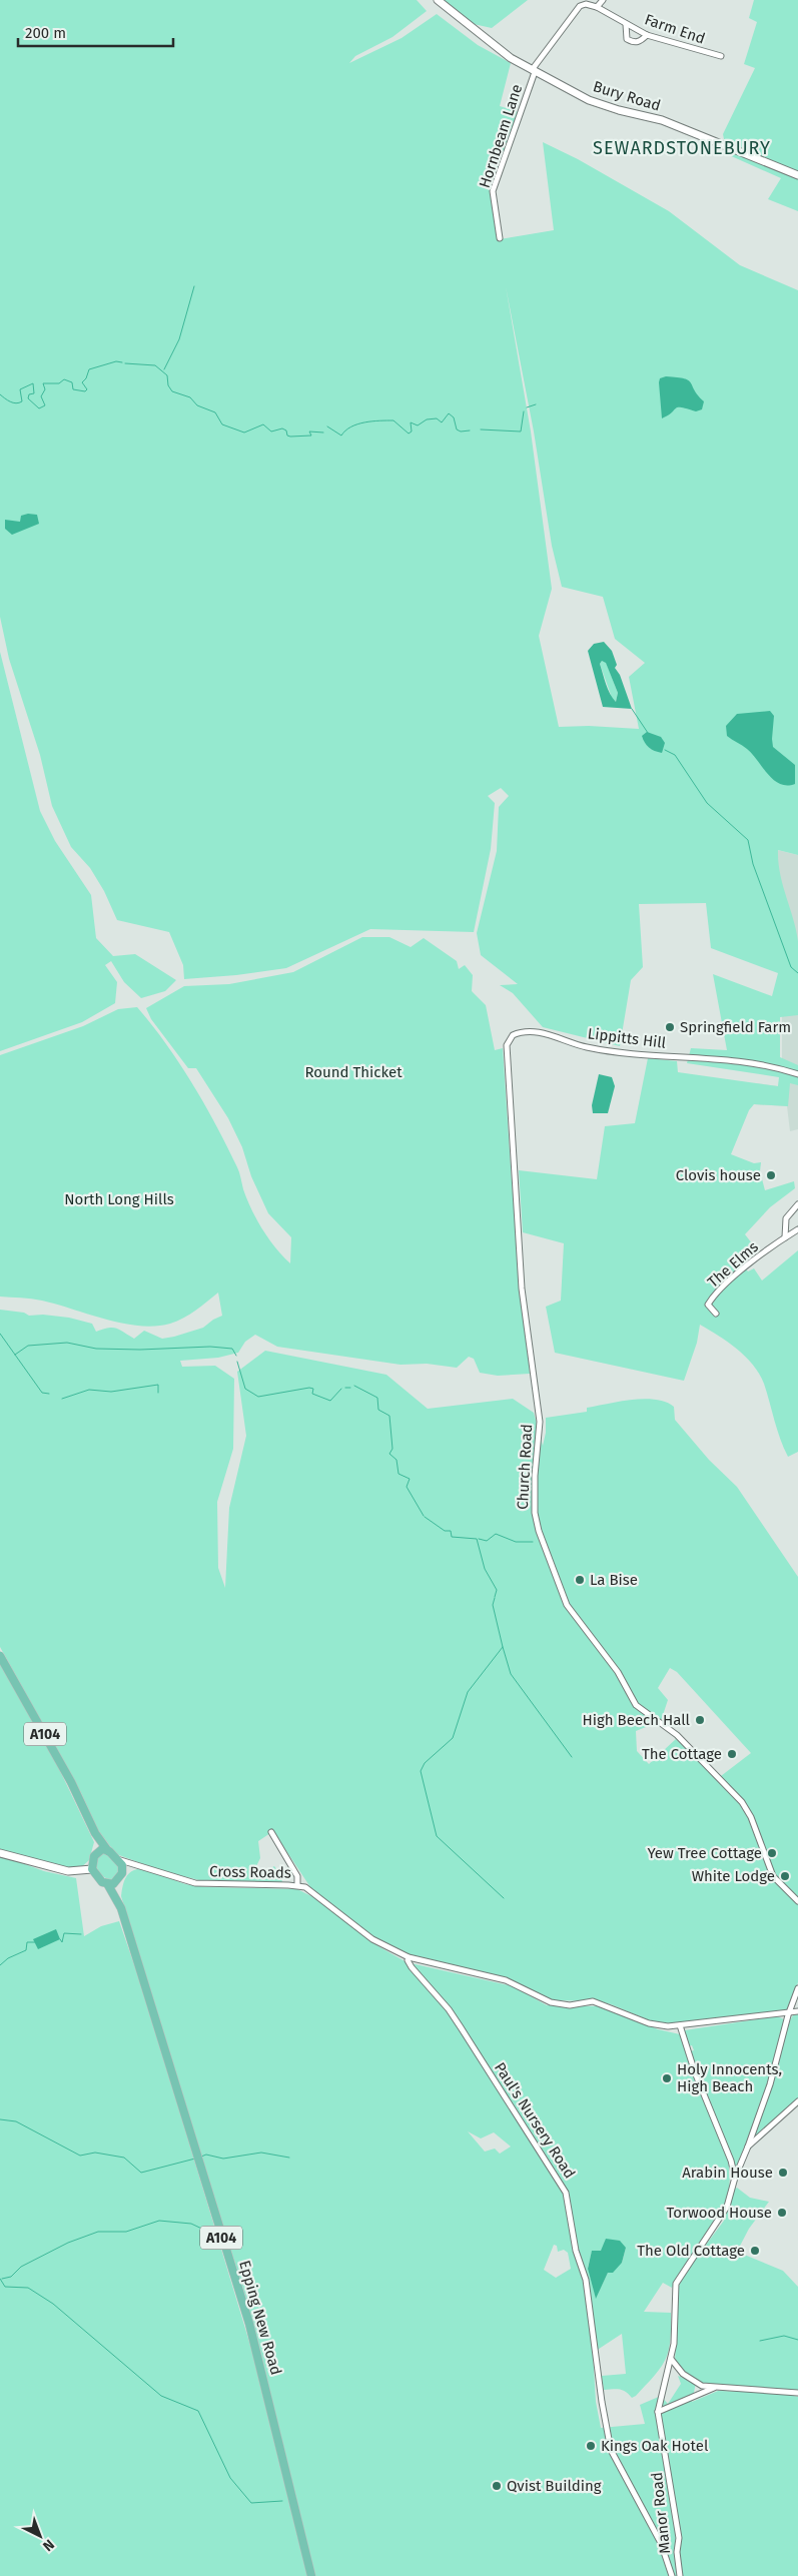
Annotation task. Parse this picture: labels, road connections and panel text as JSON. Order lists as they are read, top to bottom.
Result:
{
  "streets": {
    "main road": ["A104", "Epping New Road"],
    "street": [
      "Farm End",
      "Bury Road",
      "Hornbeam Lane",
      "Lippitts Hill",
      "The Elms",
      "Church Road",
      "Cross Roads",
      "Paul's Nursery Road",
      "Manor Road"
    ]
  },
  "crossings": [
    ["Farm End", "Hornbeam Lane"],
    ["Bury Road", "Hornbeam Lane"],
    ["Lippitts Hill", "Church Road"],
    ["A104", "Cross Roads"],
    ["A104", "Epping New Road"],
    ["Cross Roads", "Paul's Nursery Road"],
    ["Cross Roads", "Epping New Road"]
  ],
  "districts": ["SEWARDSTONEBURY"],
  "parks": ["Round Thicket", "North Long Hills"],
  "places": [
    "Springfield Farm",
    "Clovis house",
    "La Bise",
    "High Beech Hall",
    "The Cottage",
    "Yew Tree Cottage",
    "White Lodge",
    "Holy Innocents, High Beach",
    "Arabin House",
    "Torwood House",
    "The Old Cottage",
    "Kings Oak Hotel",
    "Qvist Building"
  ],
  "scale_bar": "200 m",
  "north": "bottom right"
}
